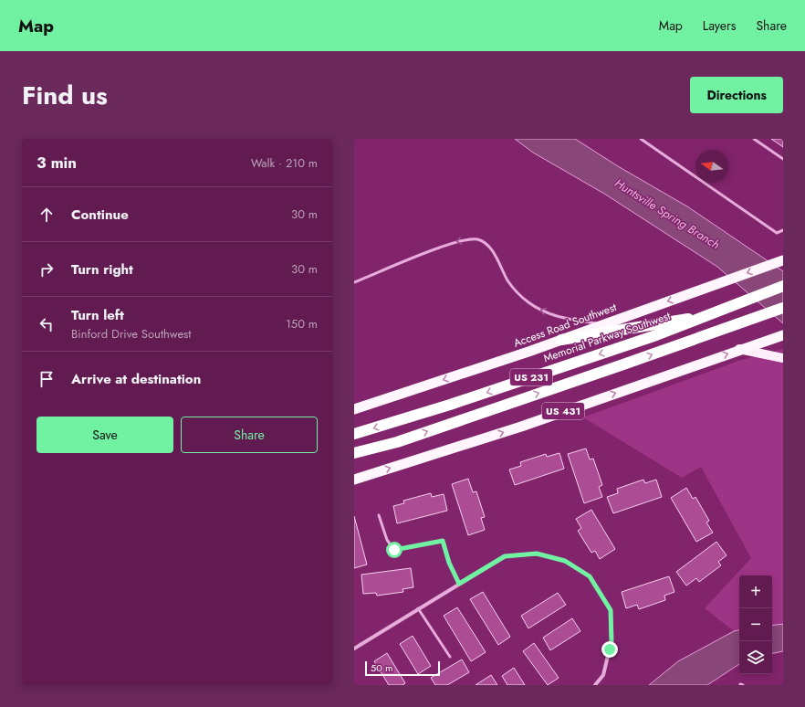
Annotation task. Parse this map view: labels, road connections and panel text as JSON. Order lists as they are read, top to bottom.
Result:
{
  "streets": {
    "highway": [
      "Access Road Southwest",
      "Memorial Parkway Southwest",
      "US 231",
      "US 431"
    ]
  },
  "water": ["Huntsville Spring Branch"],
  "scale_bar": "50 m",
  "north": "left",
  "page": {
    "header": "Map",
    "nav": ["Map", "Layers", "Share"],
    "title": "Find us",
    "buttons": [
      "Directions",
      ["Save", "Share"]
    ],
    "heading": ["3 min", "Walk · 210 m"],
    "list": [
      ["Continue", "30 m"],
      ["Turn right", "30 m"],
      ["Turn left", "Binford Drive Southwest", "150 m"],
      "Arrive at destination"
    ],
    "map_buttons": ["+", "−"],
    "scale": "50 m"
  }
}
